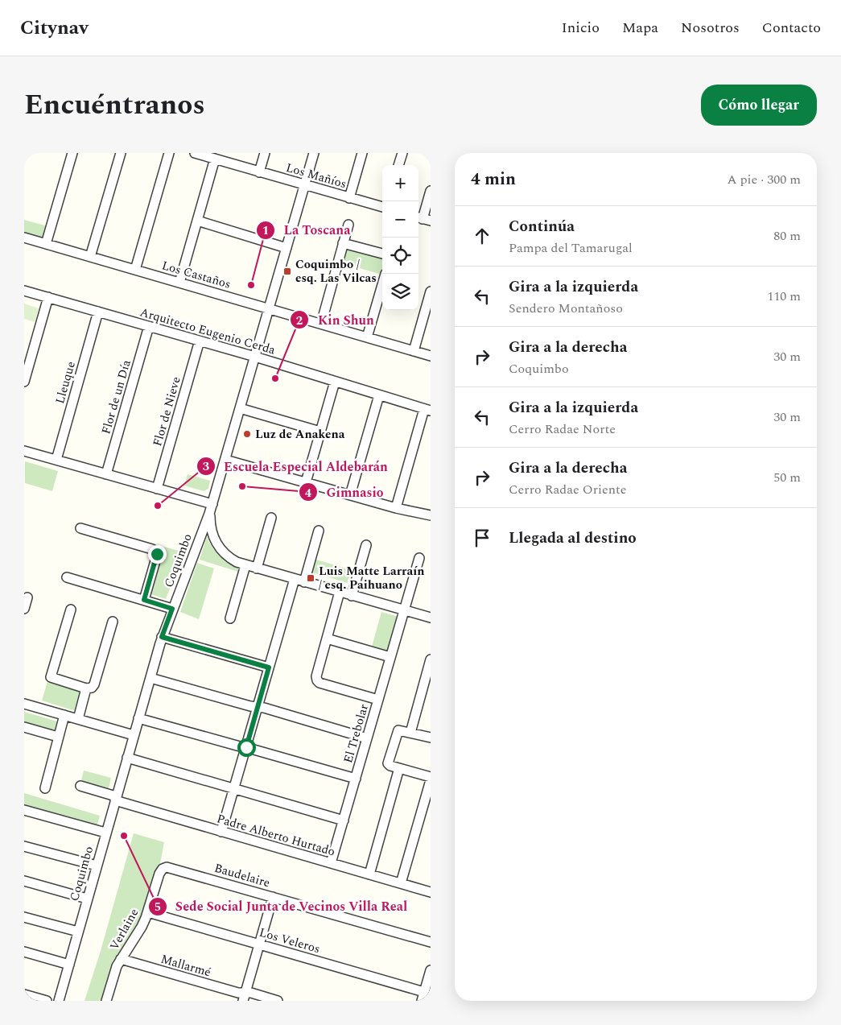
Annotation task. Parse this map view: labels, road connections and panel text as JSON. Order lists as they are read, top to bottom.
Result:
{
  "streets": {
    "street": [
      "Los Mañíos",
      "Los Castaños",
      "Arquitecto Eugenio Cerda",
      "Lleuque",
      "Flor de un Día",
      "Flor de Nieve",
      "Coquimbo",
      "El Trebolar",
      "Padre Alberto Hurtado",
      "Baudelaire",
      "Verlaine",
      "Los Veleros",
      "Mallarmé"
    ]
  },
  "crossings": [
    ["Los Mañíos", "Coquimbo"],
    ["Los Castaños", "Coquimbo"],
    ["Arquitecto Eugenio Cerda", "Lleuque"],
    ["Arquitecto Eugenio Cerda", "Flor de un Día"],
    ["Arquitecto Eugenio Cerda", "Flor de Nieve"],
    ["Arquitecto Eugenio Cerda", "Coquimbo"],
    ["Coquimbo", "Padre Alberto Hurtado"],
    ["El Trebolar", "Padre Alberto Hurtado"],
    ["Baudelaire", "Verlaine"],
    ["Verlaine", "Los Veleros"],
    ["Verlaine", "Mallarmé"]
  ],
  "places": {
    "transit": ["Coquimbo / esq. Las Vilcas", "Luis Matte Larraín / esq. Paihuano"],
    "other": [
      "La Toscana",
      "Kin Shun",
      "Luz de Anakena",
      "Gimnasio",
      "Escuela Especial Aldebarán",
      "Sede Social Junta de Vecinos Villa Real"
    ]
  },
  "page": {
    "header": "Citynav",
    "nav": [
      "Inicio",
      "Mapa",
      "Nosotros",
      "Contacto"
    ],
    "title": "Encuéntranos",
    "buttons": "Cómo llegar",
    "heading": ["4 min", "A pie · 300 m"],
    "map_buttons": ["+", "−"],
    "list": [
      ["Continúa", "Pampa del Tamarugal", "80 m"],
      ["Gira a la izquierda", "Sendero Montañoso", "110 m"],
      ["Gira a la derecha", "Coquimbo", "30 m"],
      ["Gira a la izquierda", "Cerro Radae Norte", "30 m"],
      ["Gira a la derecha", "Cerro Radae Oriente", "50 m"],
      "Llegada al destino"
    ]
  }
}
